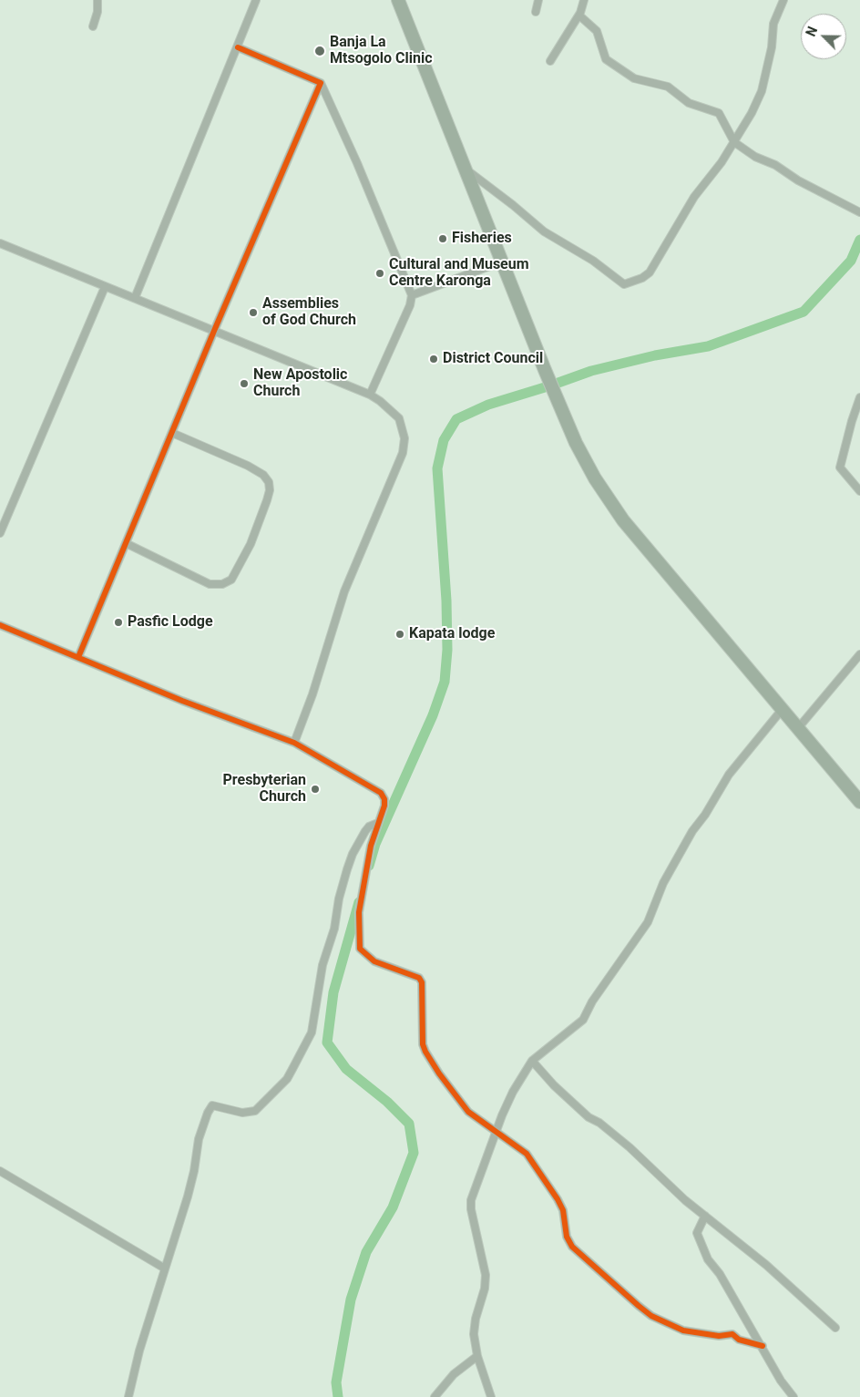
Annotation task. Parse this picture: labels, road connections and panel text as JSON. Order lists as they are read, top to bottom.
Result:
{
  "places": [
    "Banja La Mtsogolo Clinic",
    "Fisheries",
    "Cultural and Museum Centre Karonga",
    "Assemblies of God Church",
    "District Council",
    "New Apostolic Church",
    "Pasfic Lodge",
    "Kapata lodge",
    "Presbyterian Church"
  ],
  "north": "top left"
}
